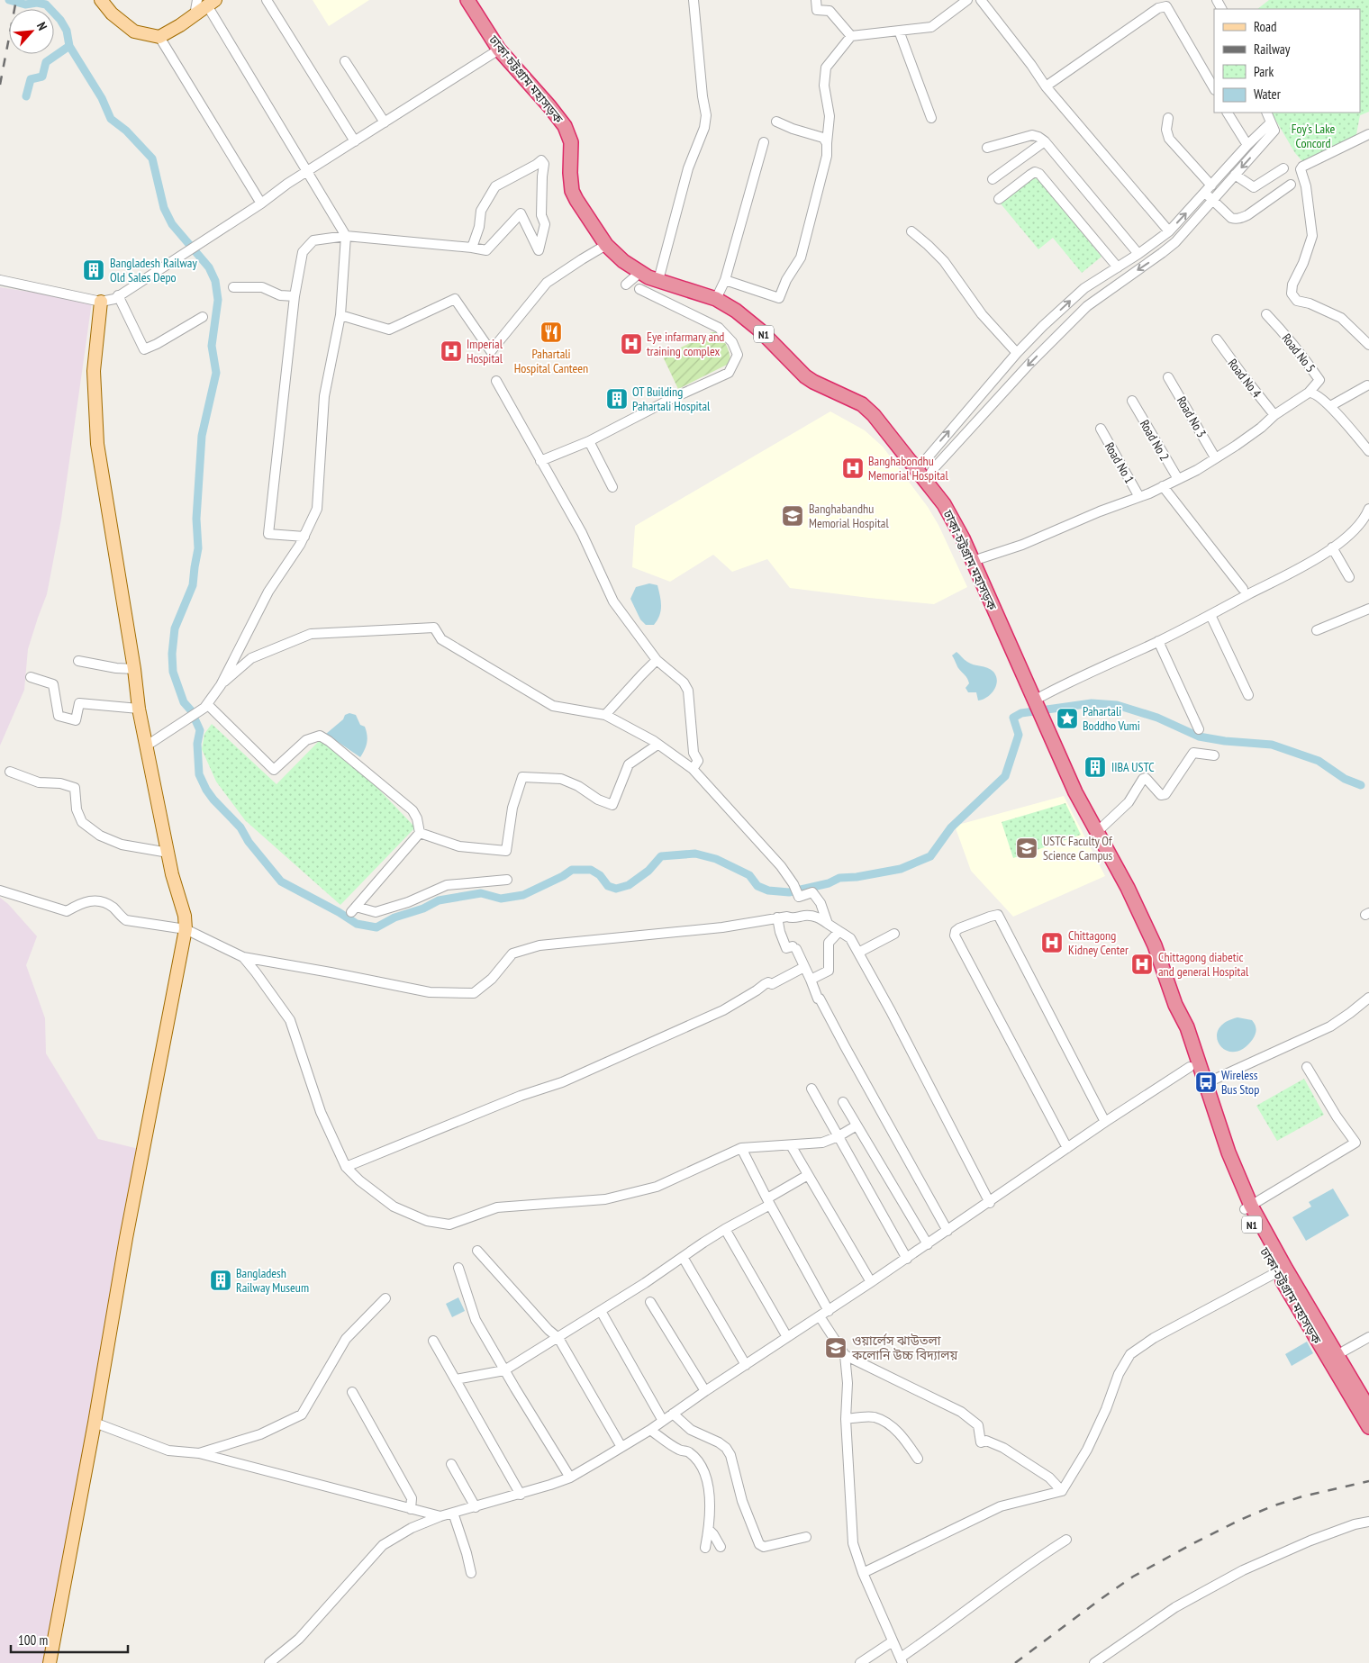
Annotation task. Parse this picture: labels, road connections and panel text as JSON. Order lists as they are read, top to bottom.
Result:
{
  "streets": {
    "highway": ["ঢাকা-চট্টগ্রাম মহাসড়ক", "N1"],
    "street": [
      "Road No 5",
      "Road No 4",
      "Road No 3",
      "Road No 2",
      "Road No 1"
    ]
  },
  "parks": ["Foy’s Lake Concord"],
  "places": {
    "building": [
      "Bangladesh Railway Old Sales Depo",
      "OT Building Pahartali Hospital",
      "IIBA USTC",
      "Bangladesh Railway Museum"
    ],
    "restaurant": ["Pahartali Hospital Canteen"],
    "hospital": [
      "Eye infarmary and training complex",
      "Imperial Hospital",
      "Banghabondhu Memorial Hospital",
      "Chittagong Kidney Center",
      "Chittagong diabetic and general Hospital"
    ],
    "school or university": ["Banghabandhu Memorial Hospital", "USTC Faculty Of Science Campus", "ওয়ার্লেস ঝাউতলা কলোনি উচ্চ বিদ্যালয়"],
    "place": ["Pahartali Boddho Vumi"],
    "bus stop": ["Wireless Bus Stop"]
  },
  "legend": [
    "Road",
    "Railway",
    "Park",
    "Water"
  ],
  "scale_bar": "100 m",
  "north": "top right"
}
